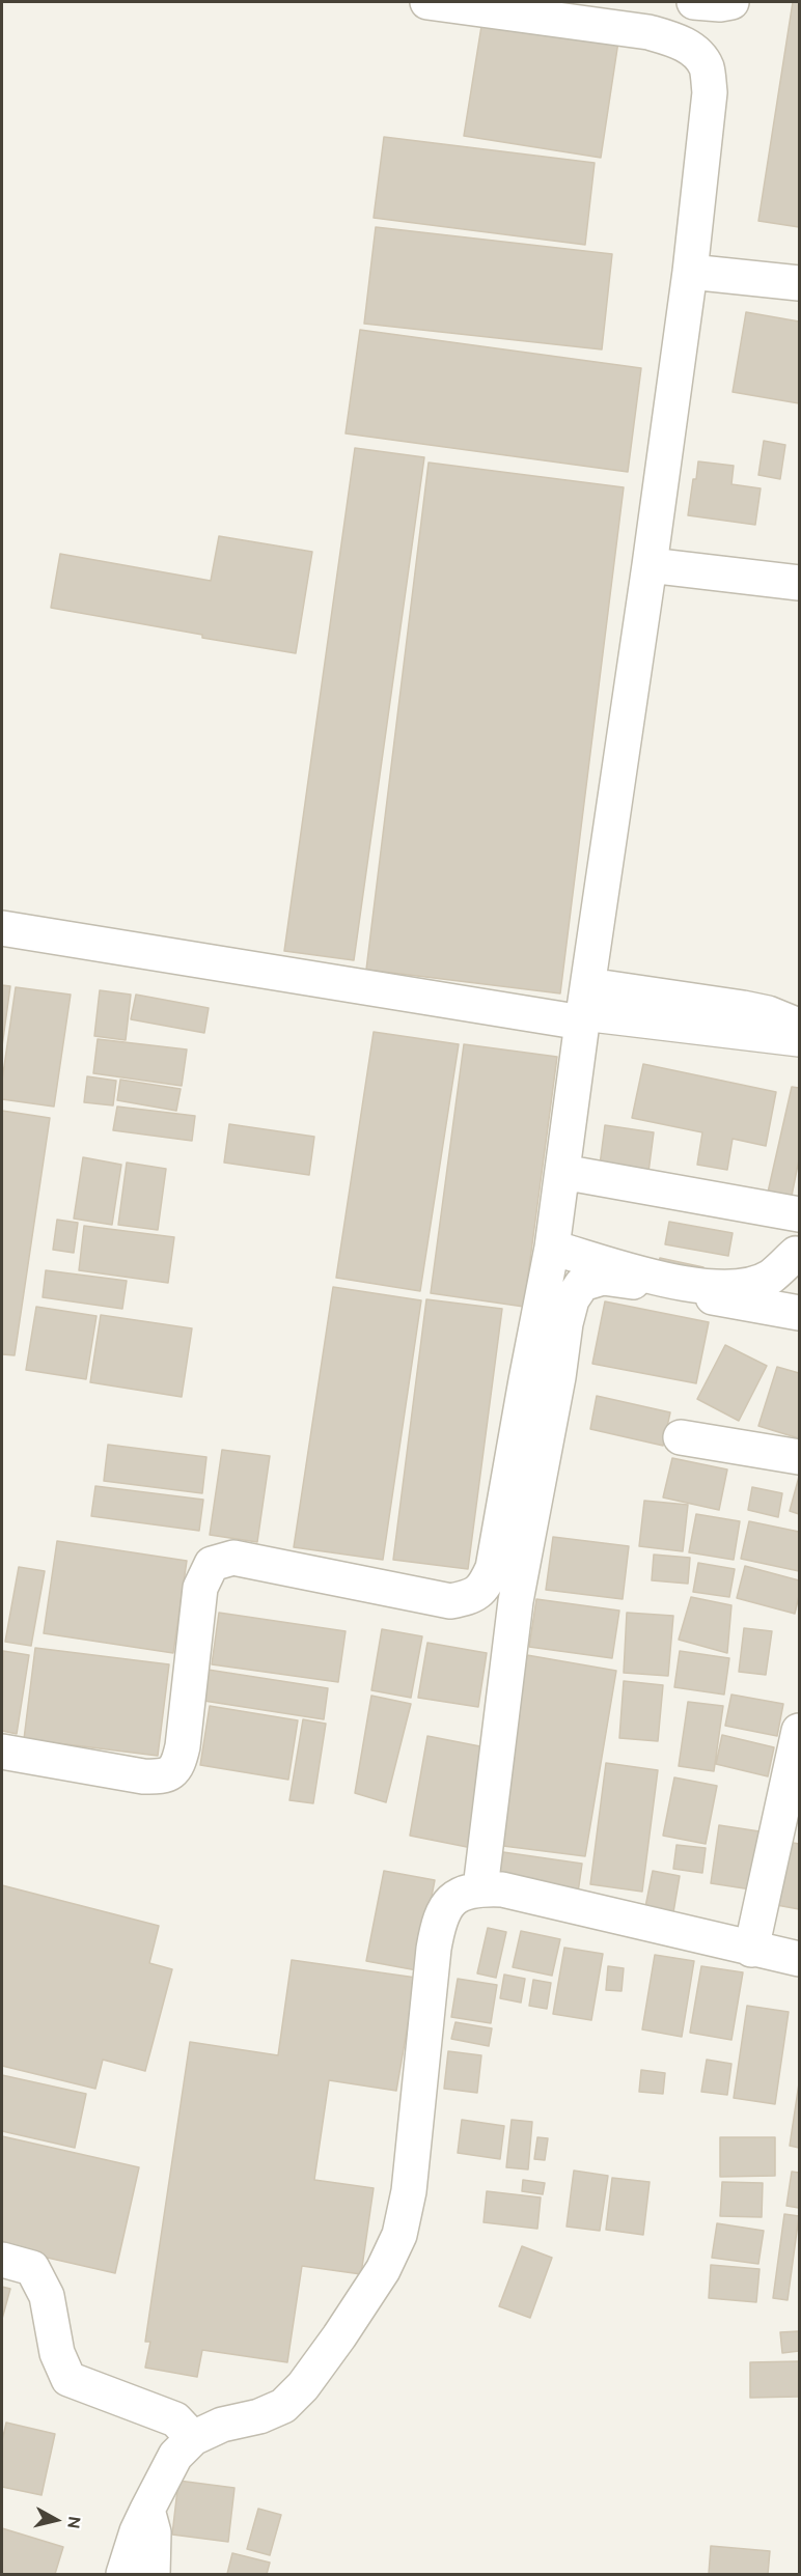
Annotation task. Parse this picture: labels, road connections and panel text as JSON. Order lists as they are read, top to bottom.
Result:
{
  "north": "right"
}
